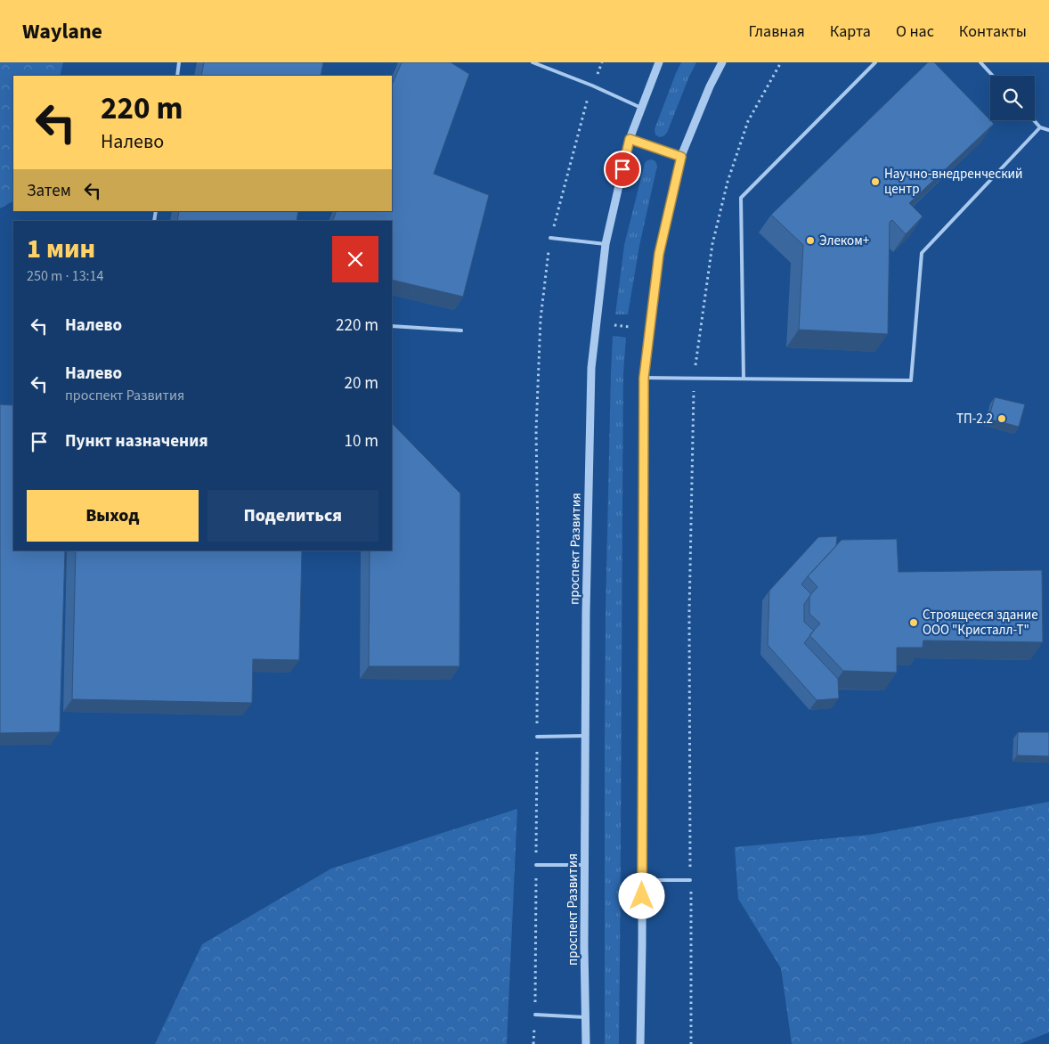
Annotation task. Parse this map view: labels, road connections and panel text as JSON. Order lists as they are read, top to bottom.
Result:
{
  "streets": {
    "street": ["проспект Развития"]
  },
  "places": [
    "Научно-внедренческий центр",
    "Элеком+",
    "ТП-2.2",
    "Строящееся здание ООО \"Кристалл-Т\""
  ],
  "page": {
    "header": "Waylane",
    "nav": [
      "Главная",
      "Карта",
      "О нас",
      "Контакты"
    ],
    "turn": ["220 m", "Налево"],
    "then": "Затем",
    "heading": ["1 мин", "250 m · 13:14"],
    "list": [
      {
        "name": "Налево",
        "value": "220 m"
      },
      {
        "name": "Налево",
        "note": "проспект Развития",
        "value": "20 m"
      },
      {
        "name": "Пункт назначения",
        "value": "10 m"
      }
    ],
    "buttons": ["Выход", "Поделиться"]
  }
}
